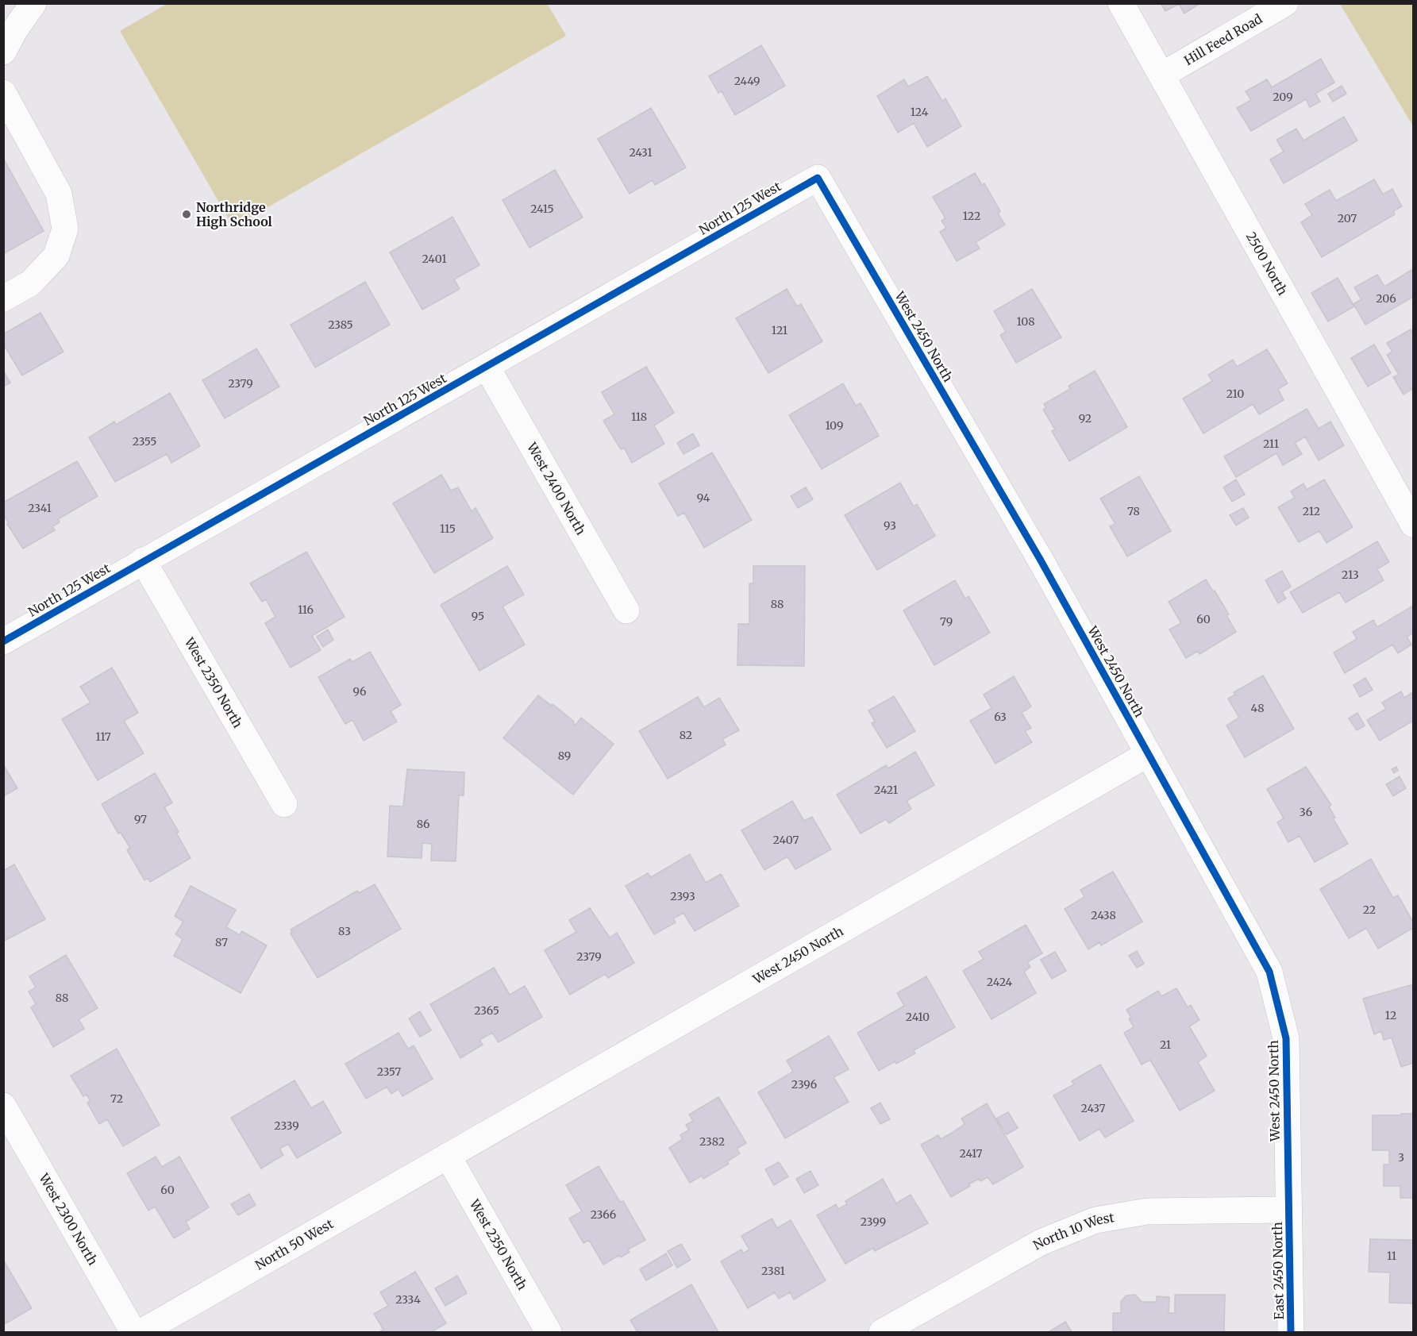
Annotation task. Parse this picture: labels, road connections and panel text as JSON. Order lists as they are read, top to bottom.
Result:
{
  "streets": {
    "street": [
      "Hill Feed Road",
      "North 125 West",
      "2500 North",
      "West 2450 North",
      "West 2400 North",
      "West 2350 North",
      "West 2300 North",
      "North 10 West",
      "North 50 West",
      "East 2450 North"
    ]
  },
  "crossings": [
    ["Hill Feed Road", "2500 North"],
    ["North 125 West", "West 2450 North"],
    ["North 125 West", "West 2400 North"],
    ["North 125 West", "West 2350 North"],
    ["West 2450 North", "West 2350 North"],
    ["West 2450 North", "North 10 West"],
    ["West 2450 North", "North 50 West"],
    ["West 2450 North", "East 2450 North"],
    ["West 2350 North", "North 50 West"],
    ["North 10 West", "East 2450 North"]
  ],
  "places": ["Northridge High School"],
  "house_numbers": [
    "2449",
    "209",
    "124",
    "2431",
    "2415",
    "122",
    "207",
    "2401",
    "206",
    "108",
    "2385",
    "121",
    "2379",
    "210",
    "118",
    "92",
    "109",
    "2355",
    "211",
    "94",
    "2341",
    "78",
    "212",
    "93",
    "115",
    "213",
    "88",
    "116",
    "95",
    "60",
    "79",
    "96",
    "48",
    "63",
    "82",
    "117",
    "89",
    "2421",
    "36",
    "97",
    "86",
    "2407",
    "2393",
    "22",
    "2438",
    "83",
    "87",
    "2379",
    "2424",
    "88",
    "2365",
    "12",
    "2410",
    "21",
    "2357",
    "2396",
    "72",
    "2437",
    "2339",
    "2382",
    "2417",
    "3",
    "60",
    "2366",
    "2399",
    "11",
    "2381",
    "2334"
  ]
}
